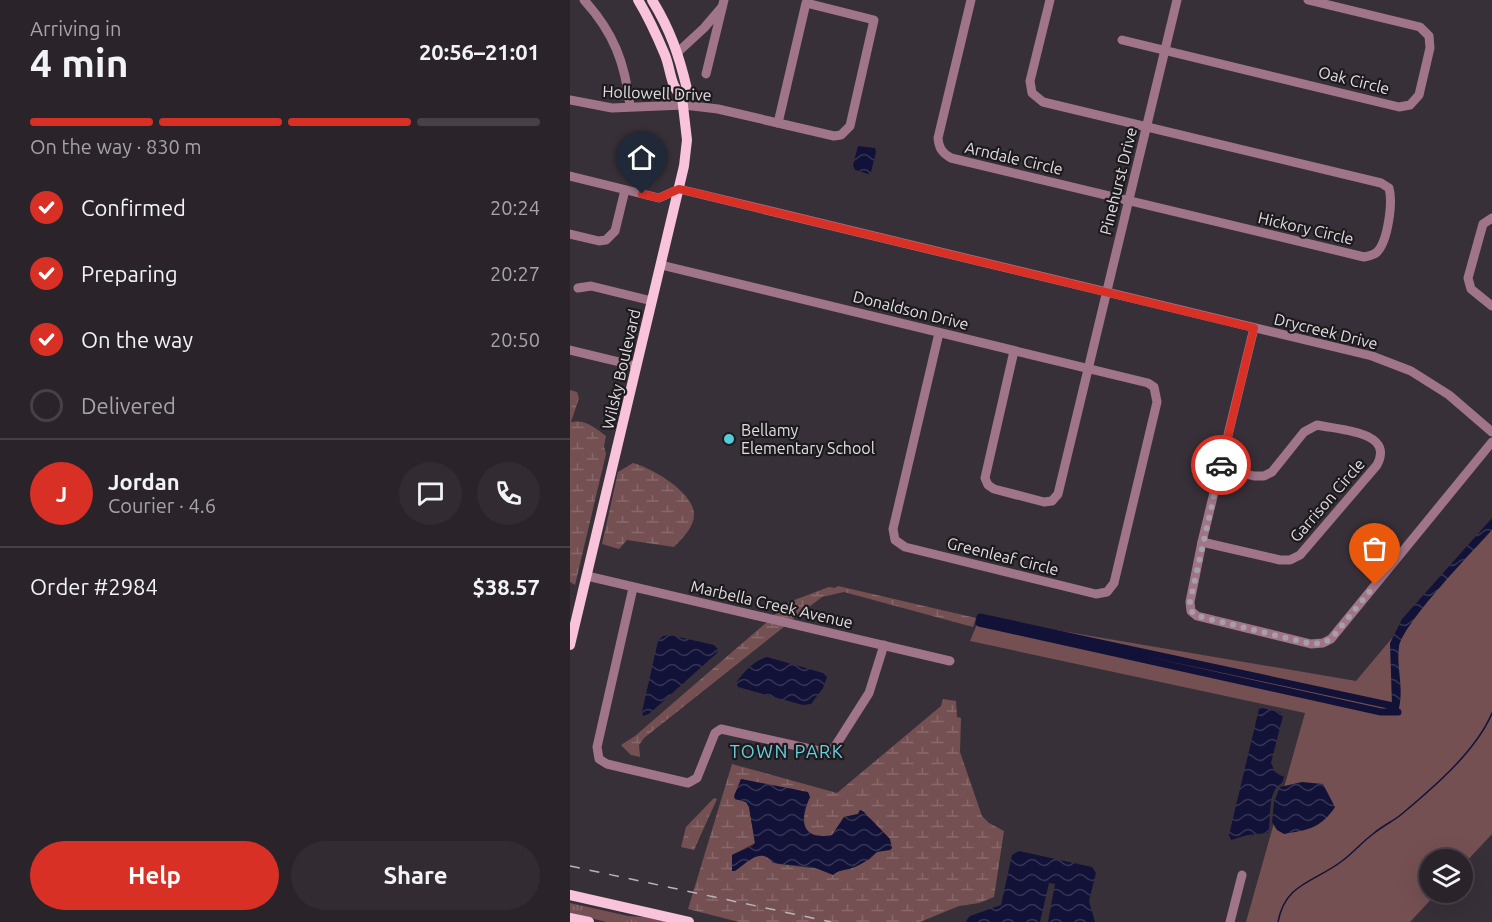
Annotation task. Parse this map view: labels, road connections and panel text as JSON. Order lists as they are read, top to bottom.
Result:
{
  "streets": {
    "main road": ["Wilsky Boulevard"],
    "street": [
      "Oak Circle",
      "Hollowell Drive",
      "Arndale Circle",
      "Pinehurst Drive",
      "Hickory Circle",
      "Donaldson Drive",
      "Drycreek Drive",
      "Garrison Circle",
      "Greenleaf Circle",
      "Marbella Creek Avenue"
    ]
  },
  "crossings": [
    ["Oak Circle", "Pinehurst Drive"],
    ["Hollowell Drive", "Wilsky Boulevard"],
    ["Arndale Circle", "Pinehurst Drive"],
    ["Arndale Circle", "Hickory Circle"],
    ["Pinehurst Drive", "Hickory Circle"],
    ["Pinehurst Drive", "Donaldson Drive"],
    ["Pinehurst Drive", "Drycreek Drive"],
    ["Donaldson Drive", "Wilsky Boulevard"],
    ["Donaldson Drive", "Greenleaf Circle"],
    ["Drycreek Drive", "Wilsky Boulevard"],
    ["Wilsky Boulevard", "Marbella Creek Avenue"]
  ],
  "districts": ["TOWN PARK"],
  "places": ["Bellamy Elementary School"],
  "page": {
    "heading": ["4 min", "Arriving in", "20:56–21:01"],
    "panel": [
      "Jordan",
      "Courier · 4.6",
      "Order #2984",
      "$38.57"
    ],
    "bar": "On the way · 830 m",
    "list": [
      ["Confirmed", "20:24"],
      ["Preparing", "20:27"],
      ["On the way", "20:50"],
      "Delivered"
    ],
    "round": "J",
    "buttons": ["Help", "Share"]
  }
}
